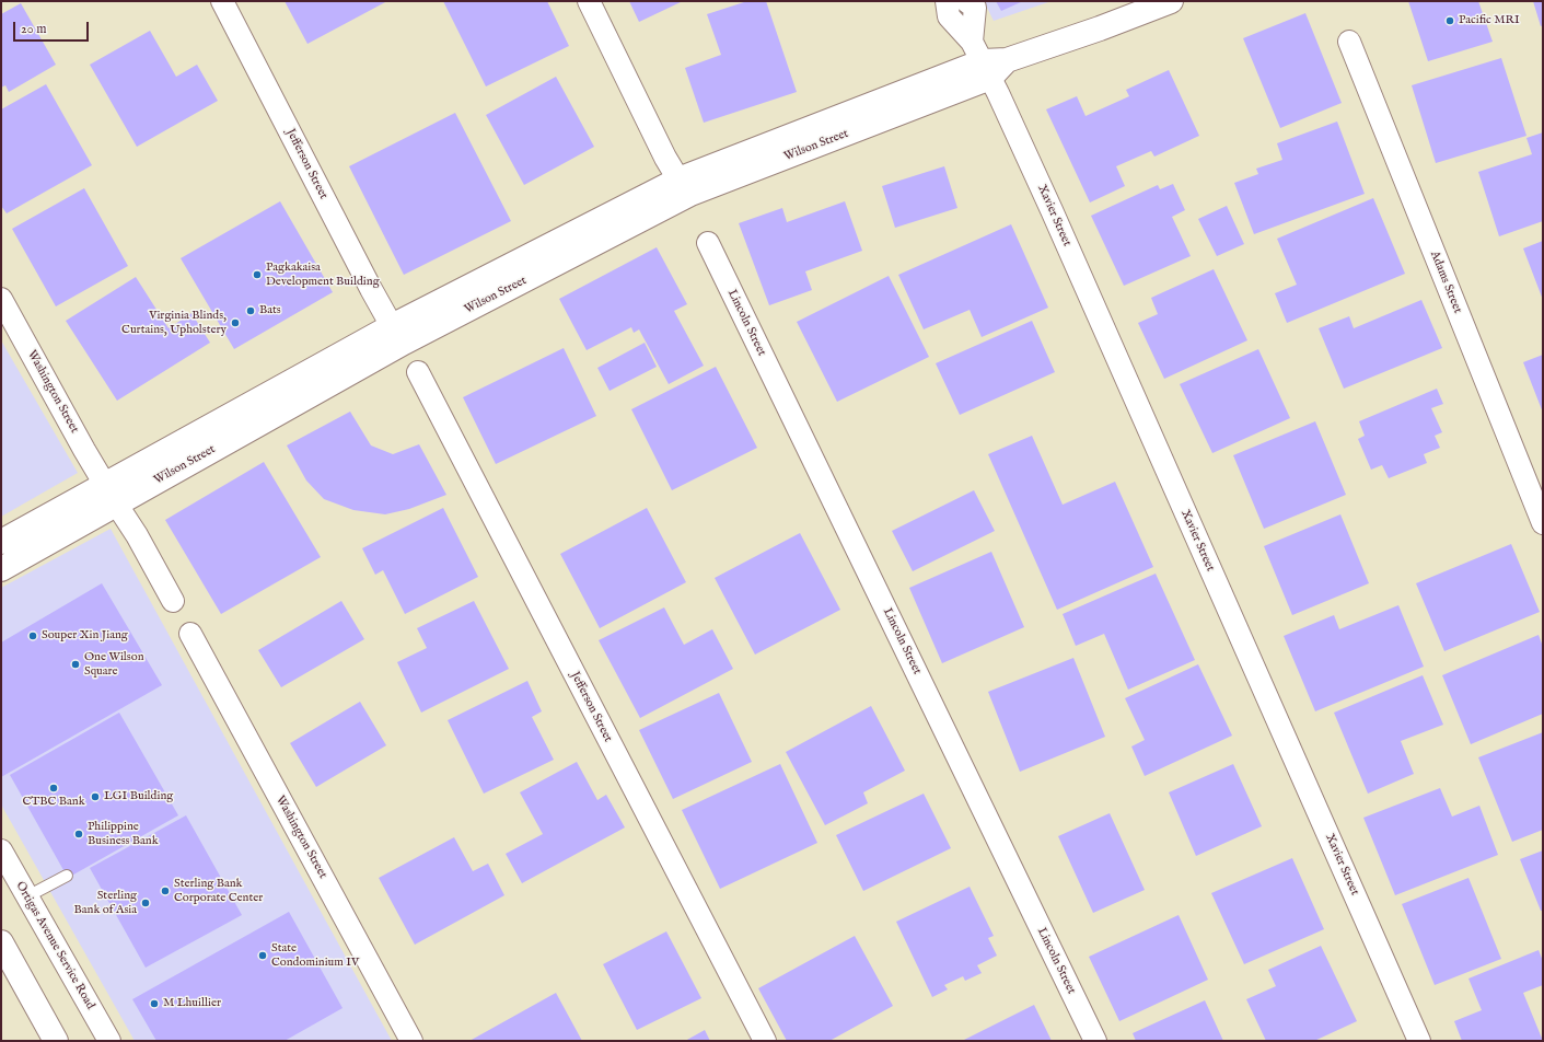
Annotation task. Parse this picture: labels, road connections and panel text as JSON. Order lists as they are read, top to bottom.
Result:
{
  "streets": {
    "main road": ["Wilson Street"],
    "street": [
      "Jefferson Street",
      "Xavier Street",
      "Adams Street",
      "Lincoln Street",
      "Washington Street",
      "Ortigas Avenue Service Road"
    ]
  },
  "crossings": [
    ["Wilson Street", "Jefferson Street"],
    ["Wilson Street", "Xavier Street"],
    ["Wilson Street", "Washington Street"]
  ],
  "places": [
    "Pacific MRI",
    "Pagkakaisa Development Building",
    "Bats",
    "Virginia Blinds, Curtains, Upholstery",
    "Souper Xin Jiang",
    "One Wilson Square",
    "CTBC Bank",
    "LGI Building",
    "Philippine Business Bank",
    "Sterling Bank Corporate Center",
    "Sterling Bank of Asia",
    "State Condominium IV",
    "M Lhuillier"
  ],
  "scale_bar": "20 m"
}
